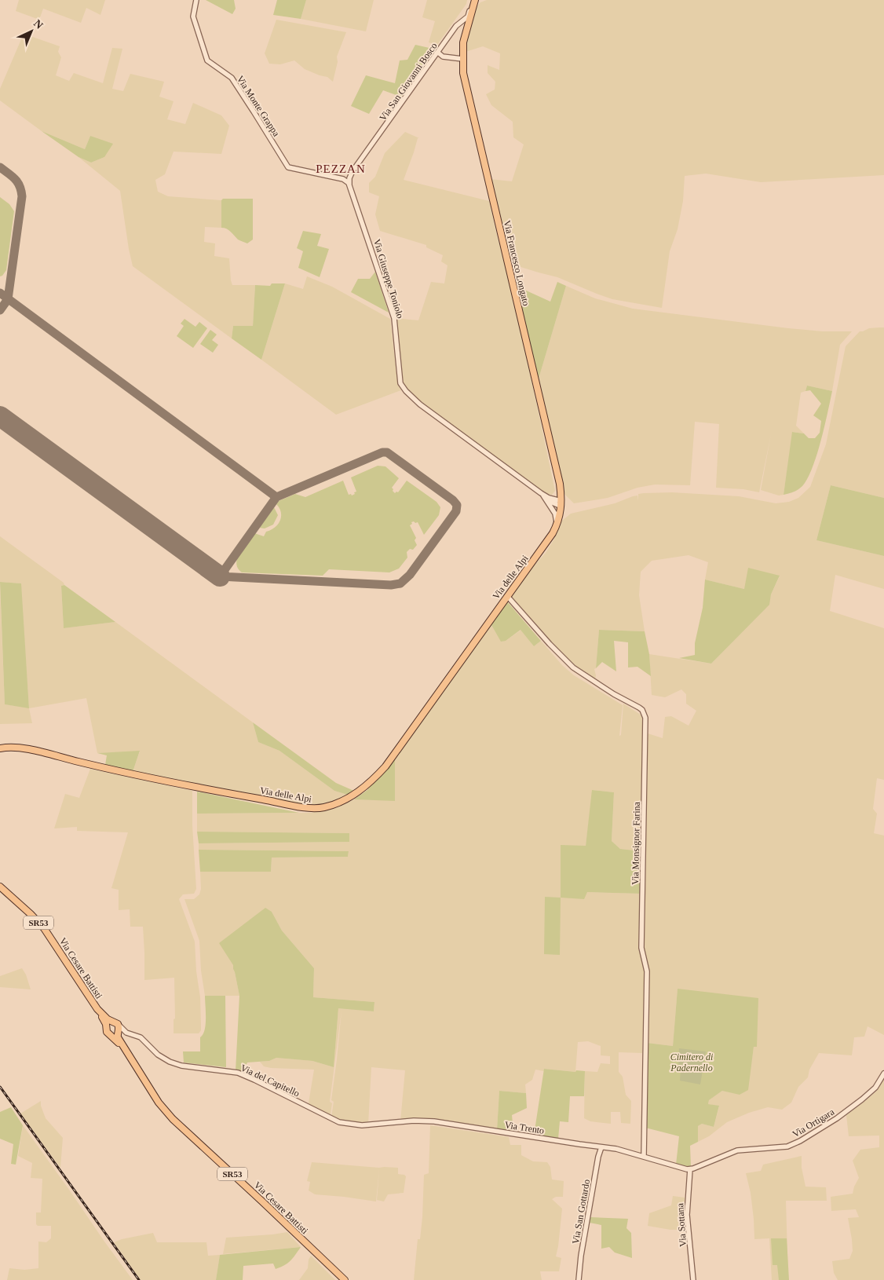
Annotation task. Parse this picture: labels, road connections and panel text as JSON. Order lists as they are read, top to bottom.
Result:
{
  "streets": {
    "main road": [
      "Via Francesco Longato",
      "Via delle Alpi",
      "SR53",
      "Via Cesare Battisti"
    ],
    "street": [
      "Via San Giovanni Bosco",
      "Via Monte Grappa",
      "Via Giuseppe Toniolo",
      "Via Monsignor Farina",
      "Via del Capitello",
      "Via Ortigara",
      "Via Trento",
      "Via San Gottardo",
      "Via Sottana"
    ]
  },
  "crossings": [
    ["Via San Giovanni Bosco", "Via Monte Grappa"],
    ["Via San Giovanni Bosco", "Via Francesco Longato"],
    ["Via San Giovanni Bosco", "Via Giuseppe Toniolo"],
    ["Via Monte Grappa", "Via Giuseppe Toniolo"],
    ["Via Francesco Longato", "Via Giuseppe Toniolo"],
    ["Via Francesco Longato", "Via delle Alpi"],
    ["Via Giuseppe Toniolo", "Via delle Alpi"],
    ["Via delle Alpi", "Via Monsignor Farina"],
    ["Via Monsignor Farina", "Via Trento"],
    ["Via Cesare Battisti", "Via del Capitello"],
    ["Via del Capitello", "Via Trento"],
    ["Via Ortigara", "Via Trento"],
    ["Via Ortigara", "Via Sottana"],
    ["Via Trento", "Via San Gottardo"],
    ["Via Trento", "Via Sottana"]
  ],
  "districts": ["PEZZAN"],
  "parks": ["Cimitero di Padernello"],
  "north": "top right"
}
